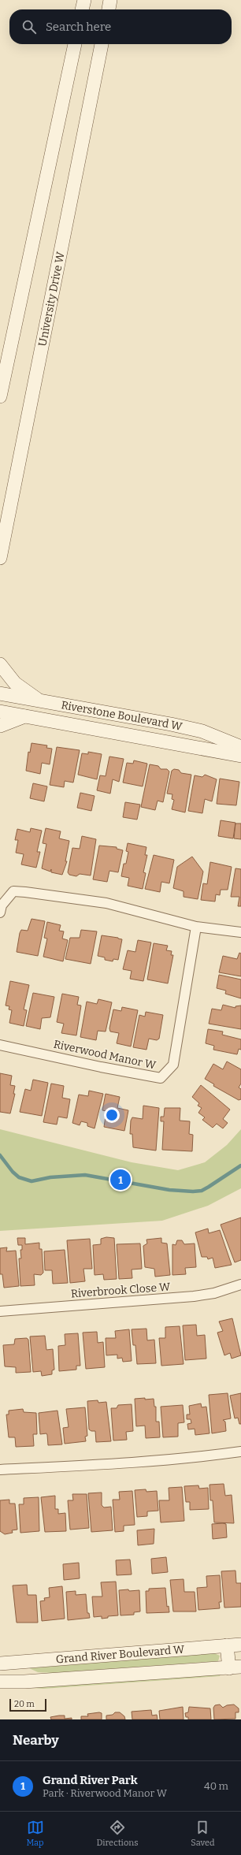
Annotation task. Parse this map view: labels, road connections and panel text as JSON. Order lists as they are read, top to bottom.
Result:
{
  "streets": {
    "street": [
      "University Drive W",
      "Riverstone Boulevard W",
      "Riverwood Manor W",
      "Riverbrook Close W",
      "Grand River Boulevard W"
    ]
  },
  "scale_bar": "20 m",
  "page": {
    "search": "Search here",
    "pins": "1",
    "scale": "20 m",
    "heading": "Nearby",
    "list": [
      {
        "mark": "1",
        "name": "Grand River Park",
        "note": "Park · Riverwood Manor W",
        "value": "40 m"
      }
    ],
    "nav": ["Map", "Directions", "Saved"]
  }
}
